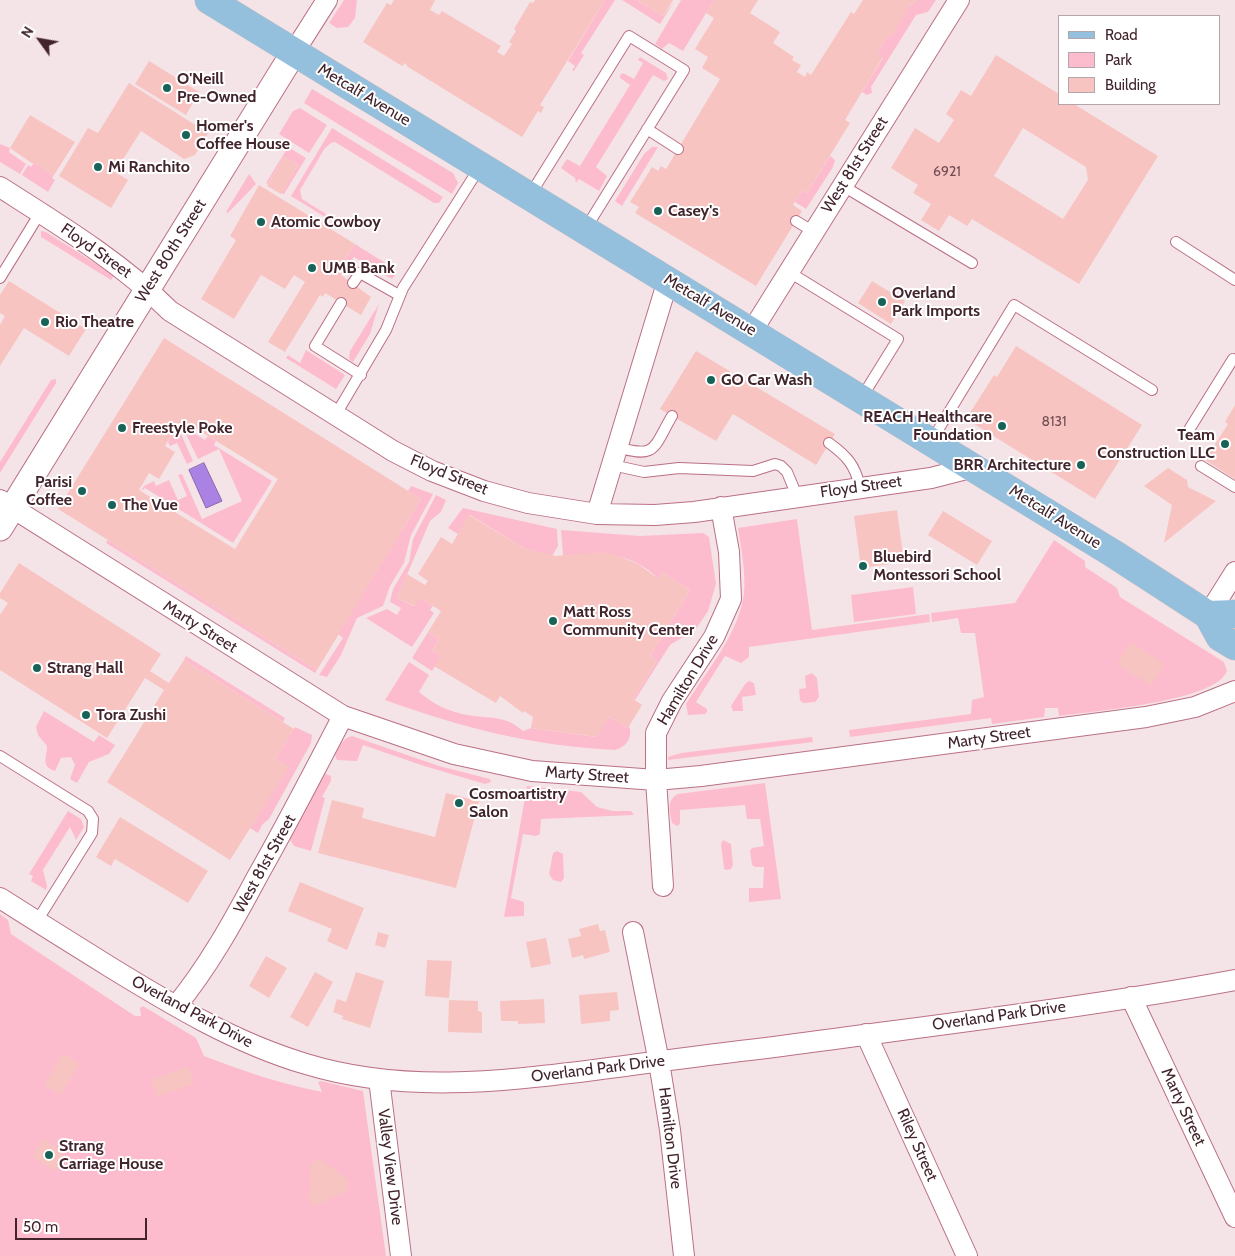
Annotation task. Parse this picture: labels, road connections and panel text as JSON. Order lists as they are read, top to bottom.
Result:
{
  "streets": {
    "main road": ["Metcalf Avenue"],
    "street": [
      "West 81st Street",
      "Floyd Street",
      "West 80th Street",
      "Marty Street",
      "Hamilton Drive",
      "Overland Park Drive",
      "Riley Street",
      "Valley View Drive"
    ]
  },
  "crossings": [
    ["Metcalf Avenue", "West 81st Street"],
    ["Metcalf Avenue", "Floyd Street"],
    ["Metcalf Avenue", "West 80th Street"],
    ["West 81st Street", "Marty Street"],
    ["West 81st Street", "Overland Park Drive"],
    ["Floyd Street", "West 80th Street"],
    ["Floyd Street", "Hamilton Drive"],
    ["West 80th Street", "Marty Street"],
    ["Marty Street", "Hamilton Drive"],
    ["Marty Street", "Overland Park Drive"],
    ["Hamilton Drive", "Overland Park Drive"],
    ["Overland Park Drive", "Riley Street"],
    ["Overland Park Drive", "Valley View Drive"]
  ],
  "places": [
    "O'Neill Pre-Owned",
    "Homer's Coffee House",
    "Mi Ranchito",
    "Casey's",
    "Atomic Cowboy",
    "UMB Bank",
    "Overland Park Imports",
    "Rio Theatre",
    "GO Car Wash",
    "REACH Healthcare Foundation",
    "Freestyle Poke",
    "Team Construction LLC",
    "BRR Architecture",
    "Parisi Coffee",
    "The Vue",
    "Bluebird Montessori School",
    "Matt Ross Community Center",
    "Strang Hall",
    "Tora Zushi",
    "Cosmoartistry Salon",
    "Strang Carriage House"
  ],
  "house_numbers": ["6921", "8131"],
  "legend": ["Road", "Park", "Building"],
  "scale_bar": "50 m",
  "north": "top left"
}
